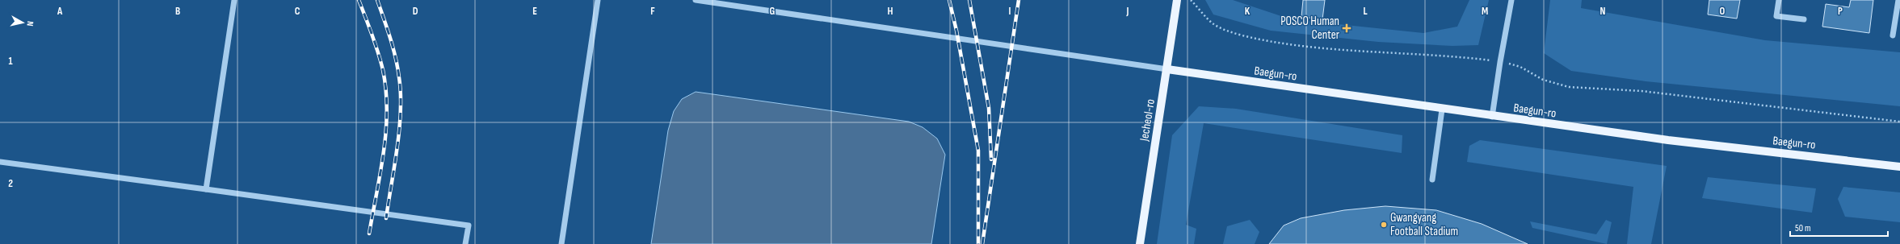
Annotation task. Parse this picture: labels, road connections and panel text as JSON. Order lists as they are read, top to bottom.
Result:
{
  "streets": {
    "main road": ["Baegun-ro", "Jecheol-ro"]
  },
  "crossings": [
    ["Baegun-ro", "Jecheol-ro"]
  ],
  "places": {
    "health": ["POSCO Human Center"],
    "other": ["Gwangyang Football Stadium"]
  },
  "scale_bar": "50 m",
  "north": "right",
  "grid": {
    "columns": [
      "A",
      "B",
      "C",
      "D",
      "E",
      "F",
      "G",
      "H",
      "I",
      "J",
      "K",
      "L",
      "M",
      "N",
      "O",
      "P"
    ],
    "rows": ["1", "2"]
  }
}
